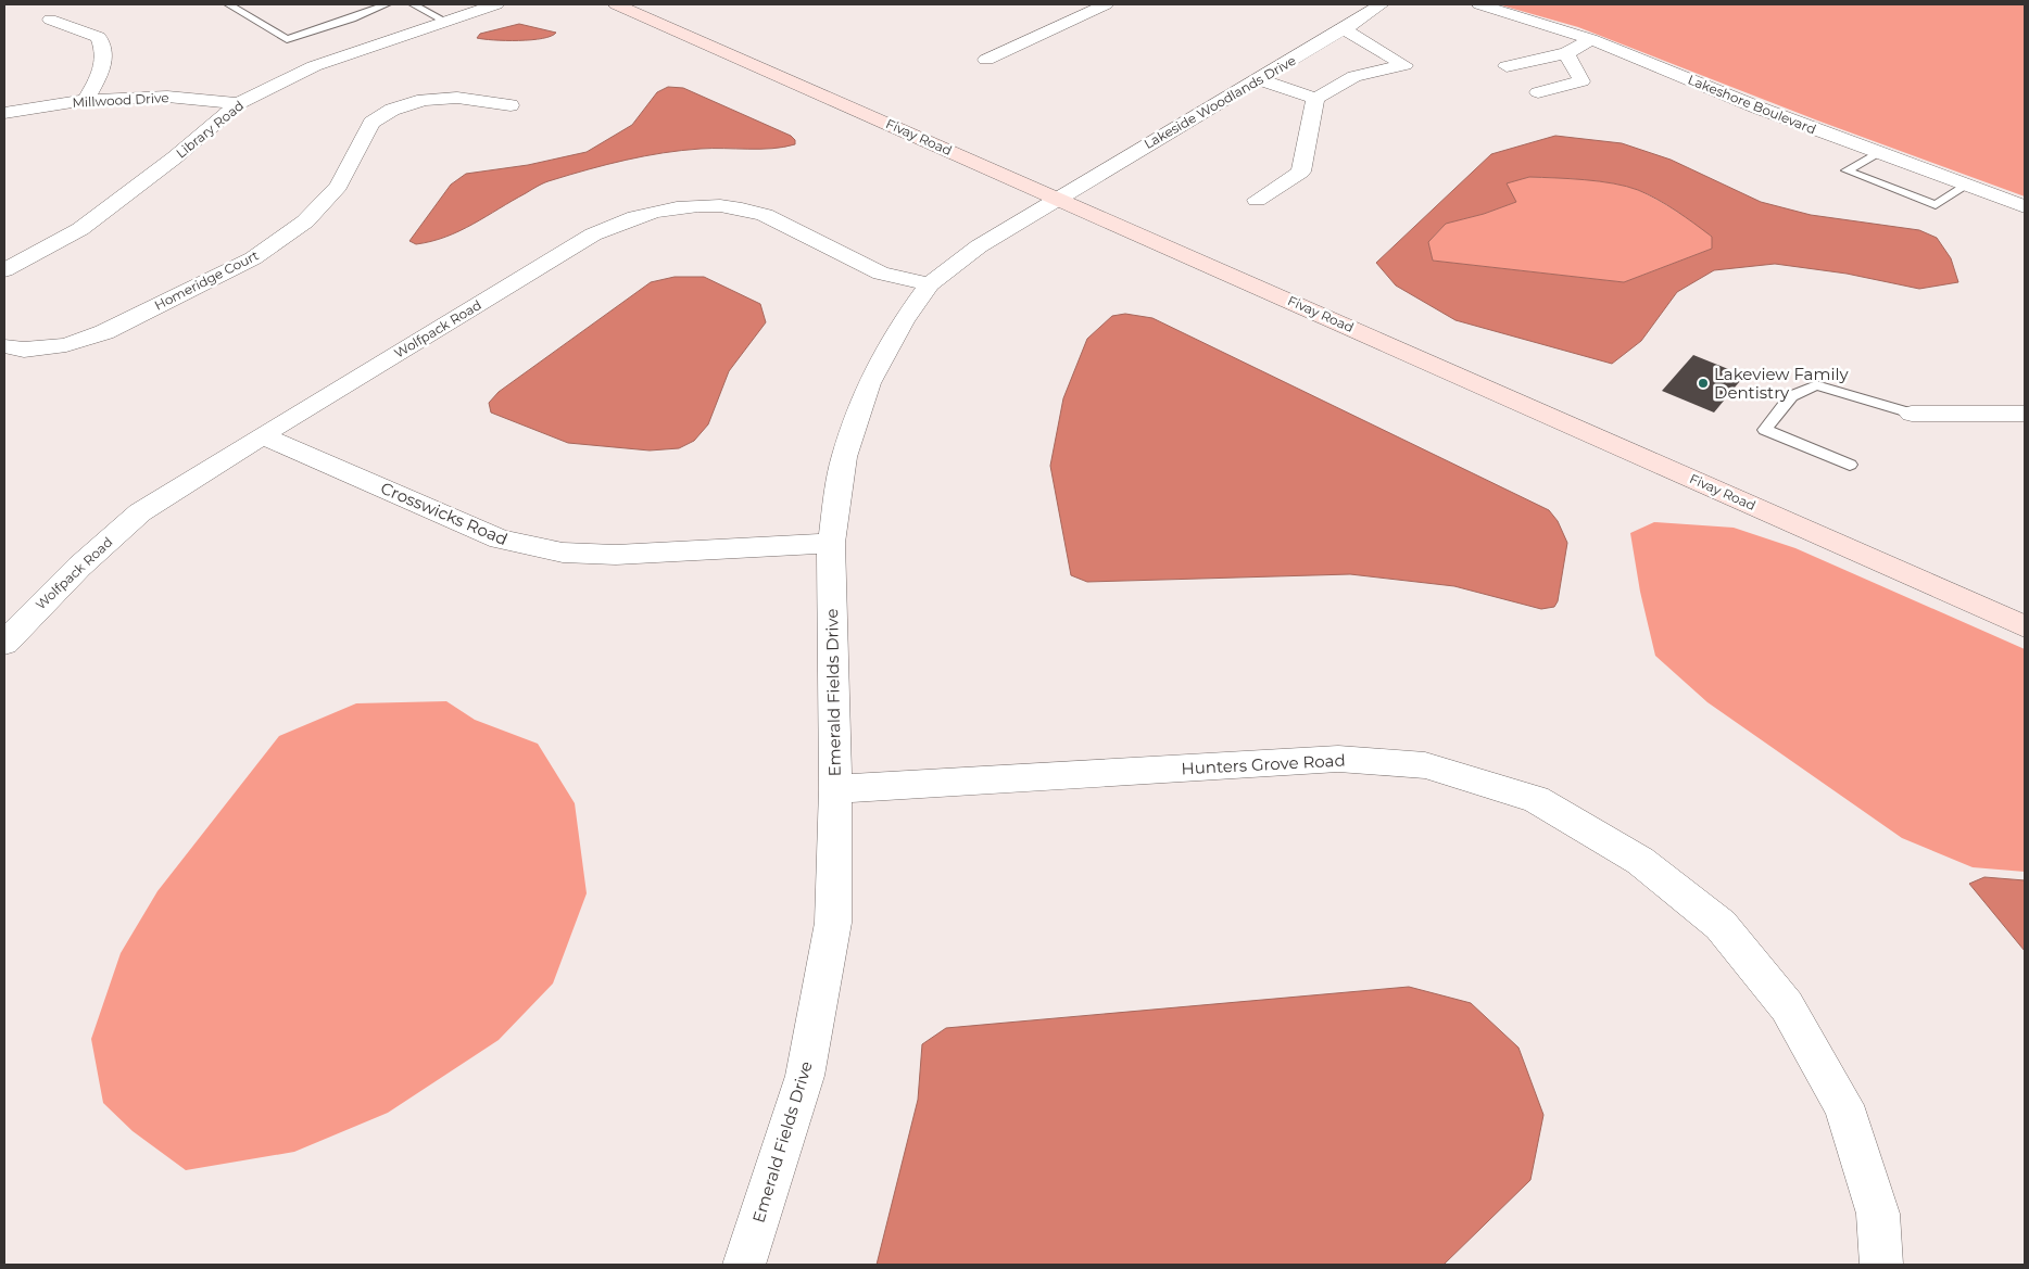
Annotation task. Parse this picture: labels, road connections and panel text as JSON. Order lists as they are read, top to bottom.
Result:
{
  "streets": {
    "street": [
      "Millwood Drive",
      "Lakeside Woodlands Drive",
      "Lakeshore Boulevard",
      "Library Road",
      "Fivay Road",
      "Homeridge Court",
      "Wolfpack Road",
      "Crosswicks Road",
      "Emerald Fields Drive",
      "Hunters Grove Road"
    ]
  },
  "crossings": [
    ["Millwood Drive", "Library Road"],
    ["Lakeside Woodlands Drive", "Fivay Road"],
    ["Lakeside Woodlands Drive", "Emerald Fields Drive"],
    ["Fivay Road", "Emerald Fields Drive"],
    ["Wolfpack Road", "Crosswicks Road"],
    ["Wolfpack Road", "Emerald Fields Drive"],
    ["Crosswicks Road", "Emerald Fields Drive"],
    ["Emerald Fields Drive", "Hunters Grove Road"]
  ],
  "places": ["Lakeview Family Dentistry"]
}
